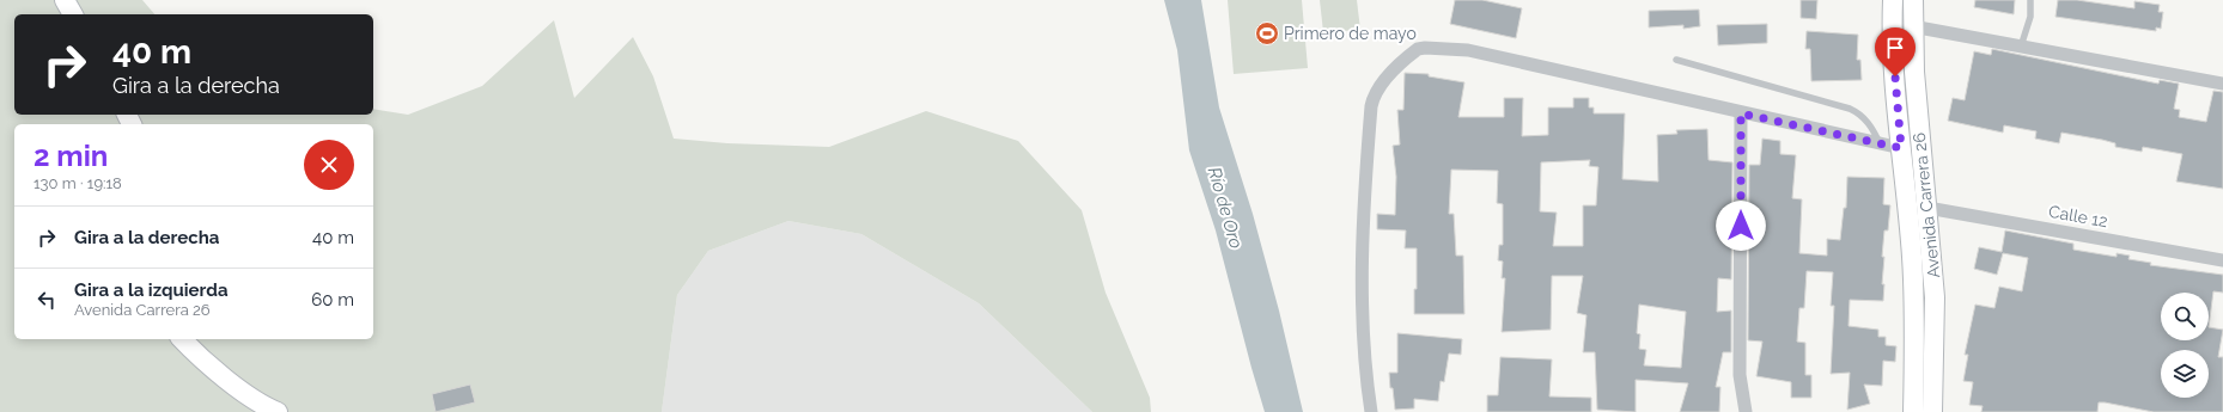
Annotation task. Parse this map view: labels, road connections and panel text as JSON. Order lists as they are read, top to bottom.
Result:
{
  "streets": {
    "main road": ["Avenida Carrera 26"],
    "street": ["Calle 12"]
  },
  "crossings": [
    ["Avenida Carrera 26", "Calle 12"]
  ],
  "water": ["Río de Oro"],
  "places": {
    "sports": ["Primero de mayo"]
  },
  "page": {
    "turn": ["40 m", "Gira a la derecha"],
    "heading": ["2 min", "130 m · 19:18"],
    "list": [
      {
        "name": "Gira a la derecha",
        "value": "40 m"
      },
      {
        "name": "Gira a la izquierda",
        "note": "Avenida Carrera 26",
        "value": "60 m"
      }
    ]
  }
}
